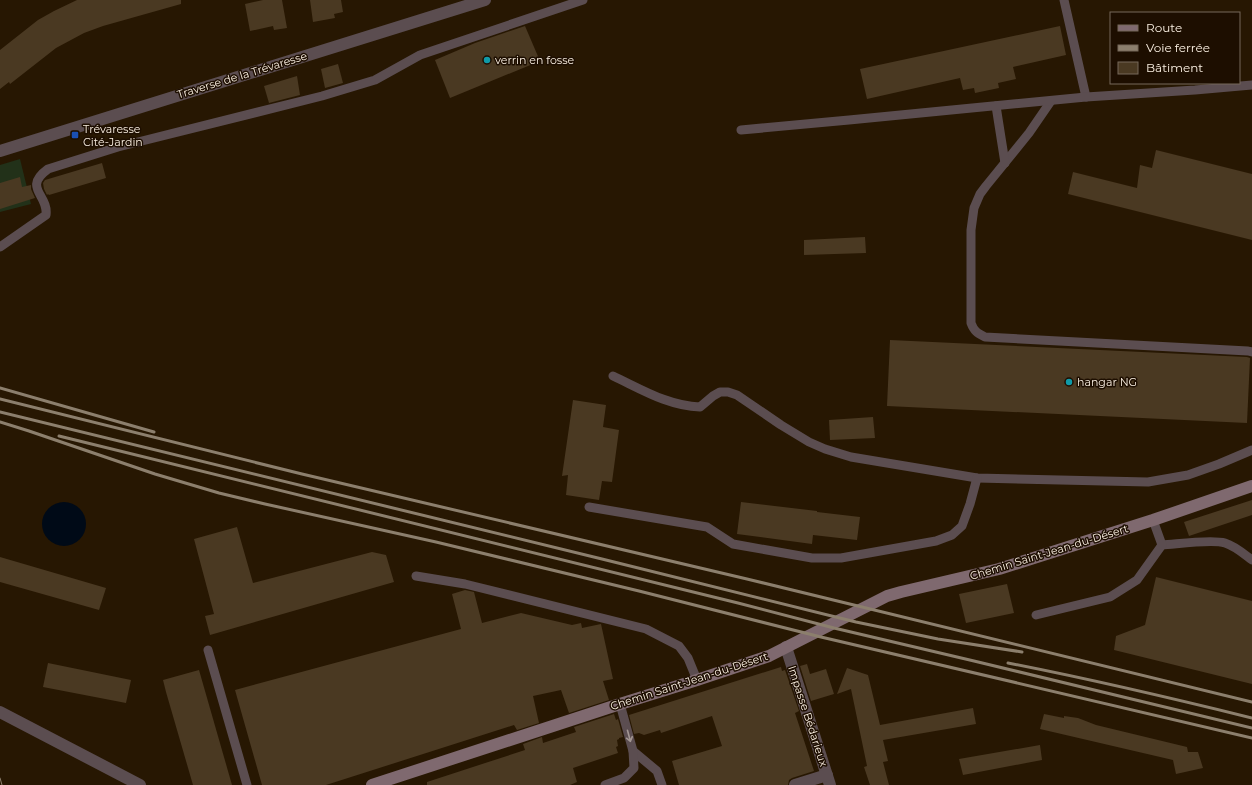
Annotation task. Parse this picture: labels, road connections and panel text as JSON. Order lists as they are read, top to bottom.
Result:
{
  "streets": {
    "street": ["Traverse de la Trévaresse", "Chemin Saint-Jean-du-Désert", "Impasse Bédarieux"]
  },
  "crossings": [
    ["Chemin Saint-Jean-du-Désert", "Impasse Bédarieux"]
  ],
  "places": {
    "other": ["verrin en fosse", "hangar NG"],
    "transit": ["Trévaresse Cité-Jardin"]
  },
  "legend": ["Route", "Voie ferrée", "Bâtiment"]
}
